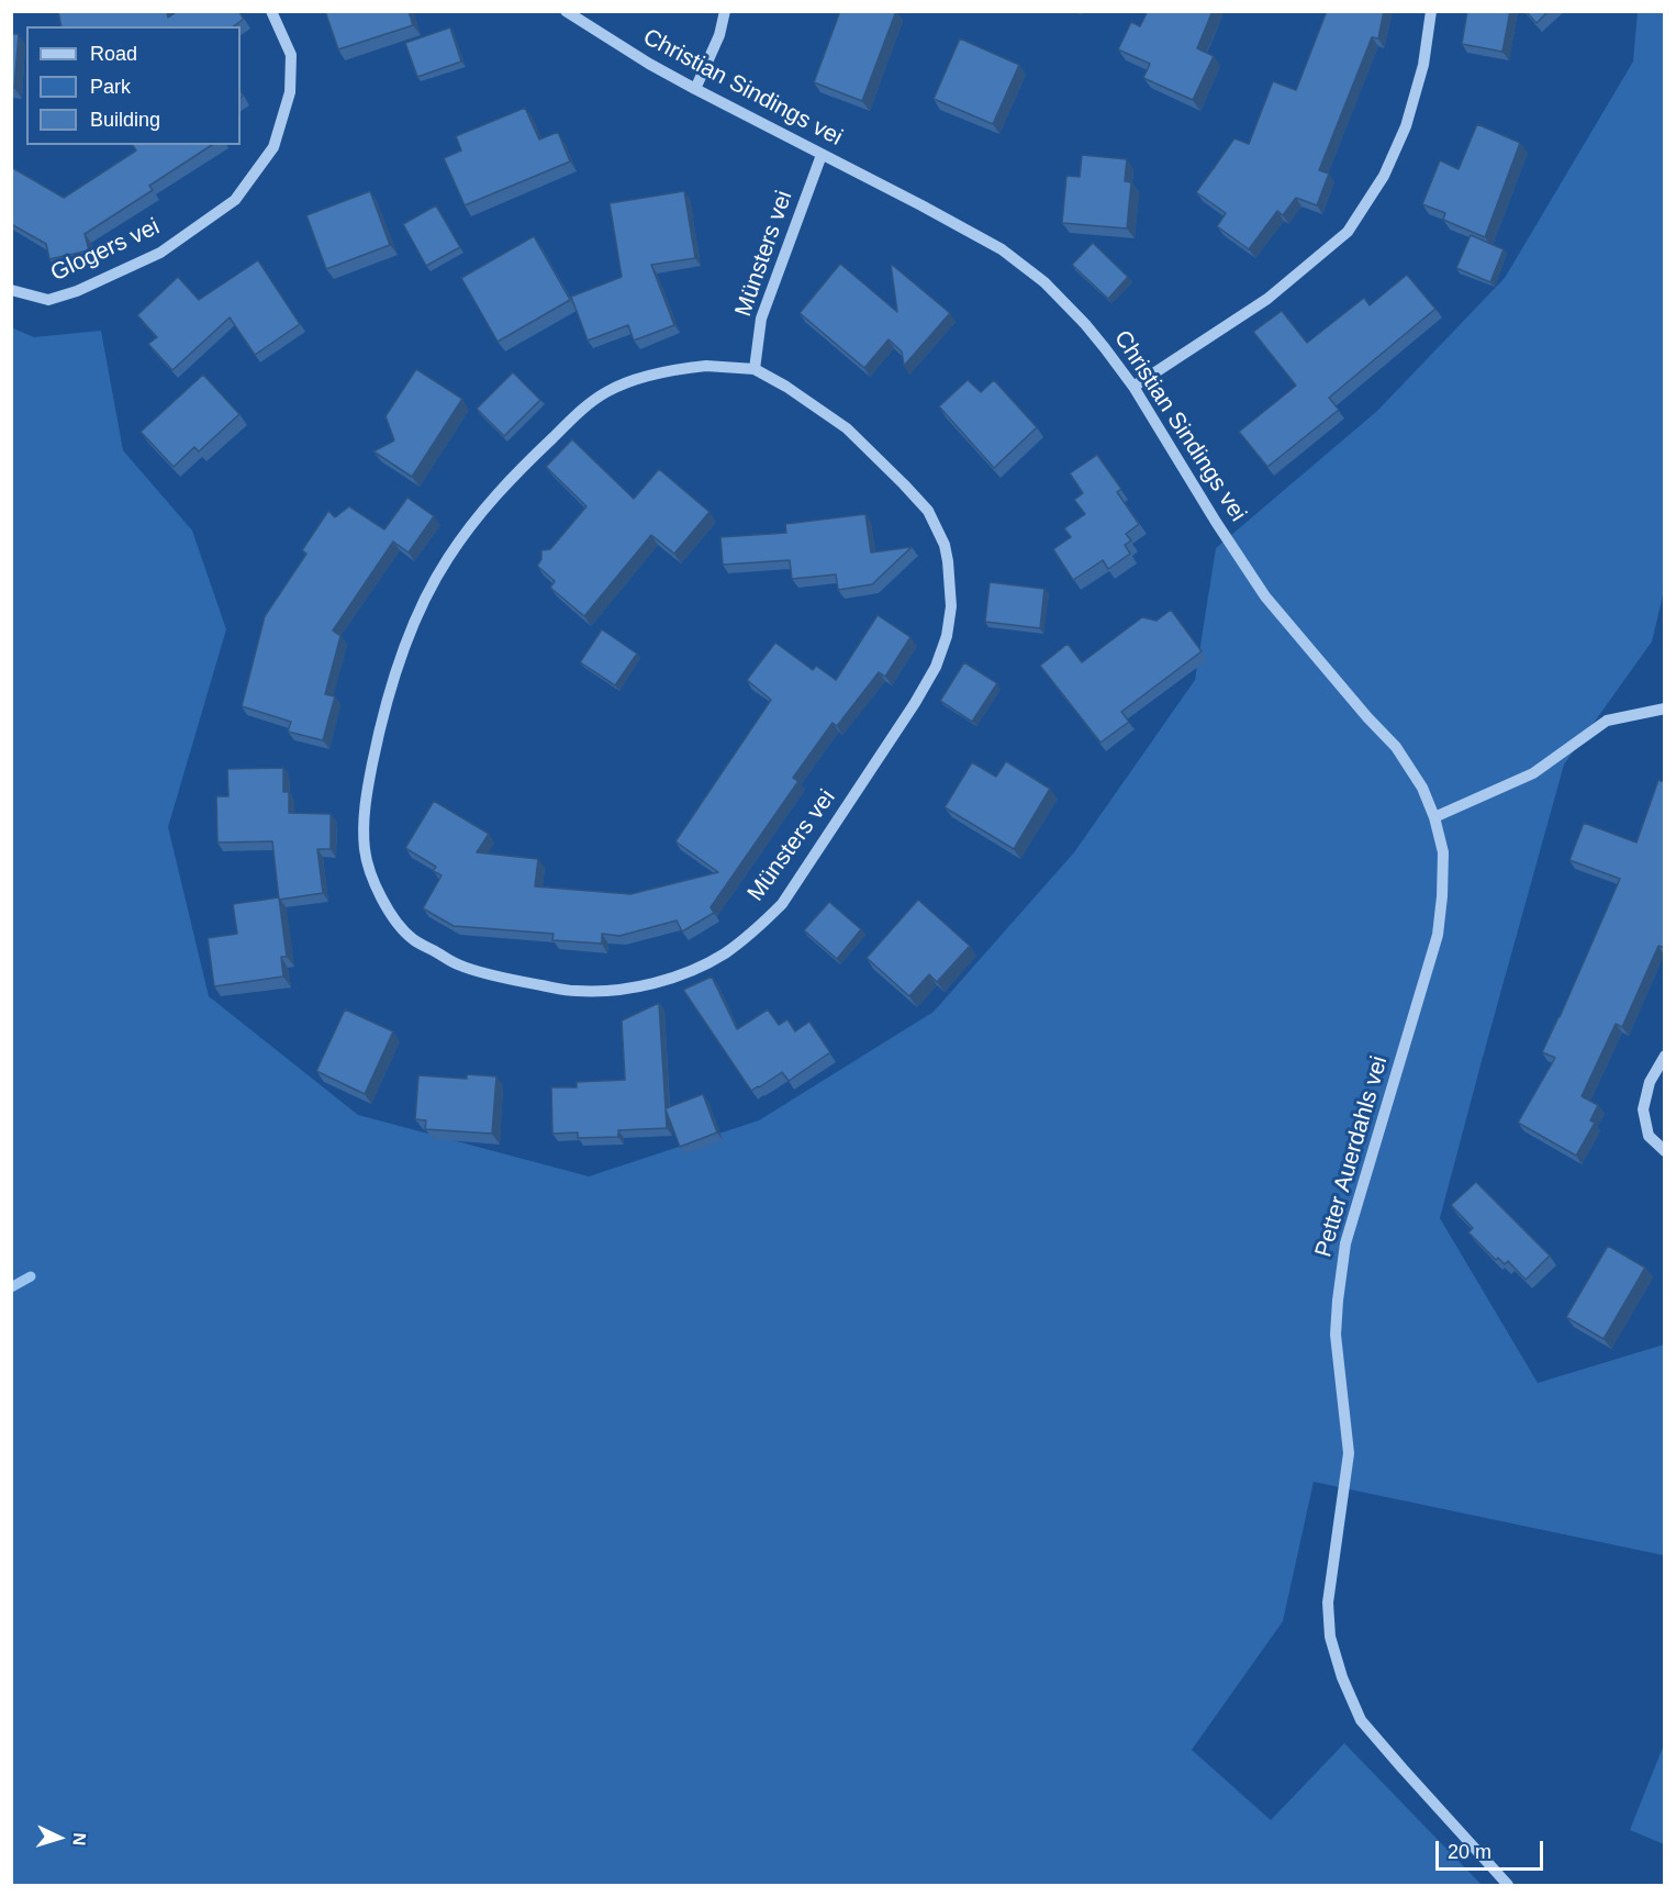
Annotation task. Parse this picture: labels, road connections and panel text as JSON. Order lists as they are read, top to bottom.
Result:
{
  "streets": {
    "street": [
      "Christian Sindings vei",
      "Glogers vei",
      "Münsters vei",
      "Petter Auerdahls vei"
    ]
  },
  "crossings": [
    ["Christian Sindings vei", "Münsters vei"],
    ["Christian Sindings vei", "Petter Auerdahls vei"]
  ],
  "legend": ["Road", "Park", "Building"],
  "scale_bar": "20 m",
  "north": "right"
}
